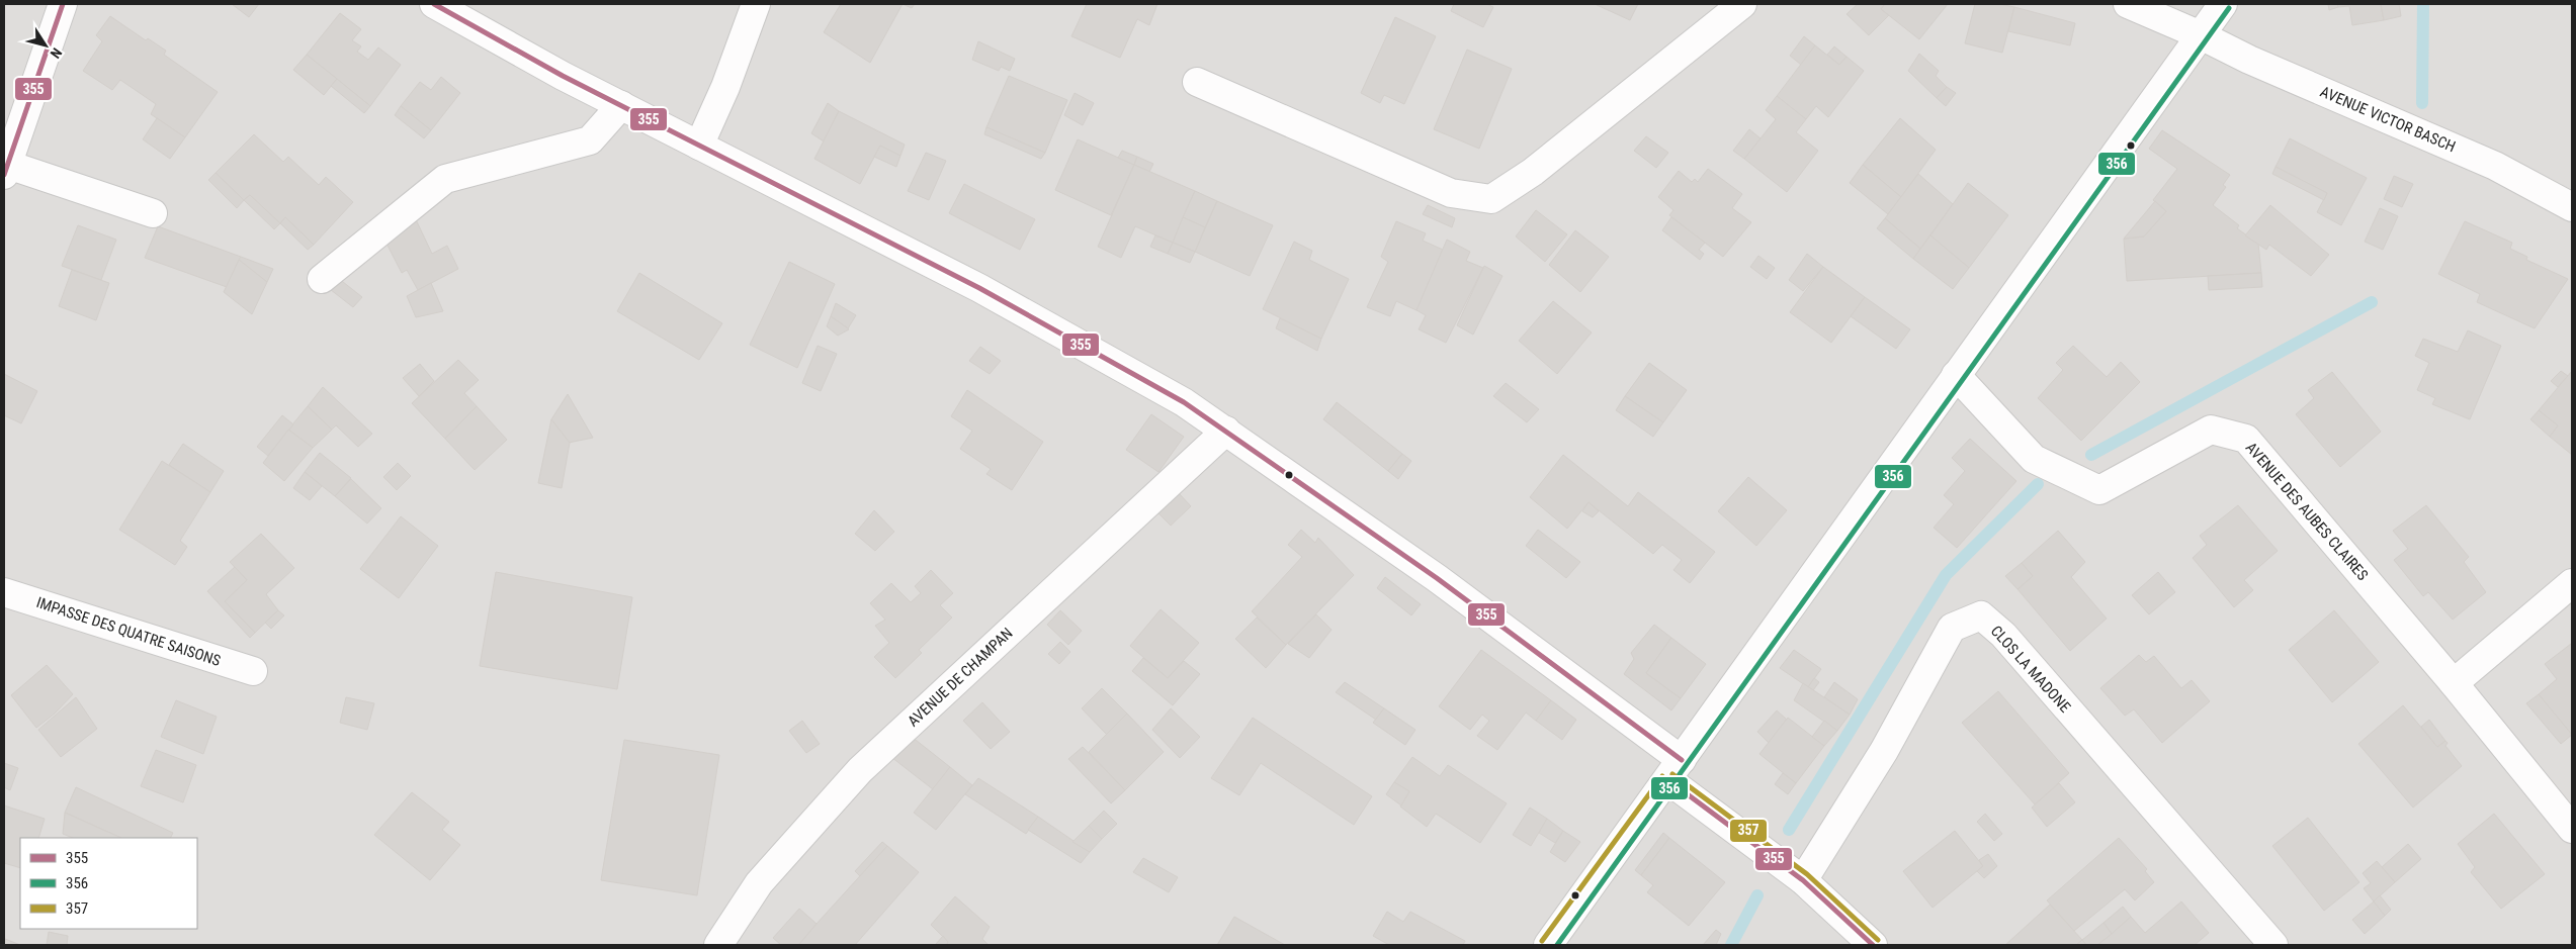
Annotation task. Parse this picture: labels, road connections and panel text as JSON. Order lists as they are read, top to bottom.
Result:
{
  "streets": {
    "street": [
      "AVENUE VICTOR BASCH",
      "AVENUE DES AUBES CLAIRES",
      "IMPASSE DES QUATRE SAISONS",
      "CLOS LA MADONE",
      "AVENUE DE CHAMPAN"
    ]
  },
  "lines": ["transit line 355", "transit line 356", "transit line 357"],
  "legend": ["355", "356", "357"],
  "north": "bottom right"
}
